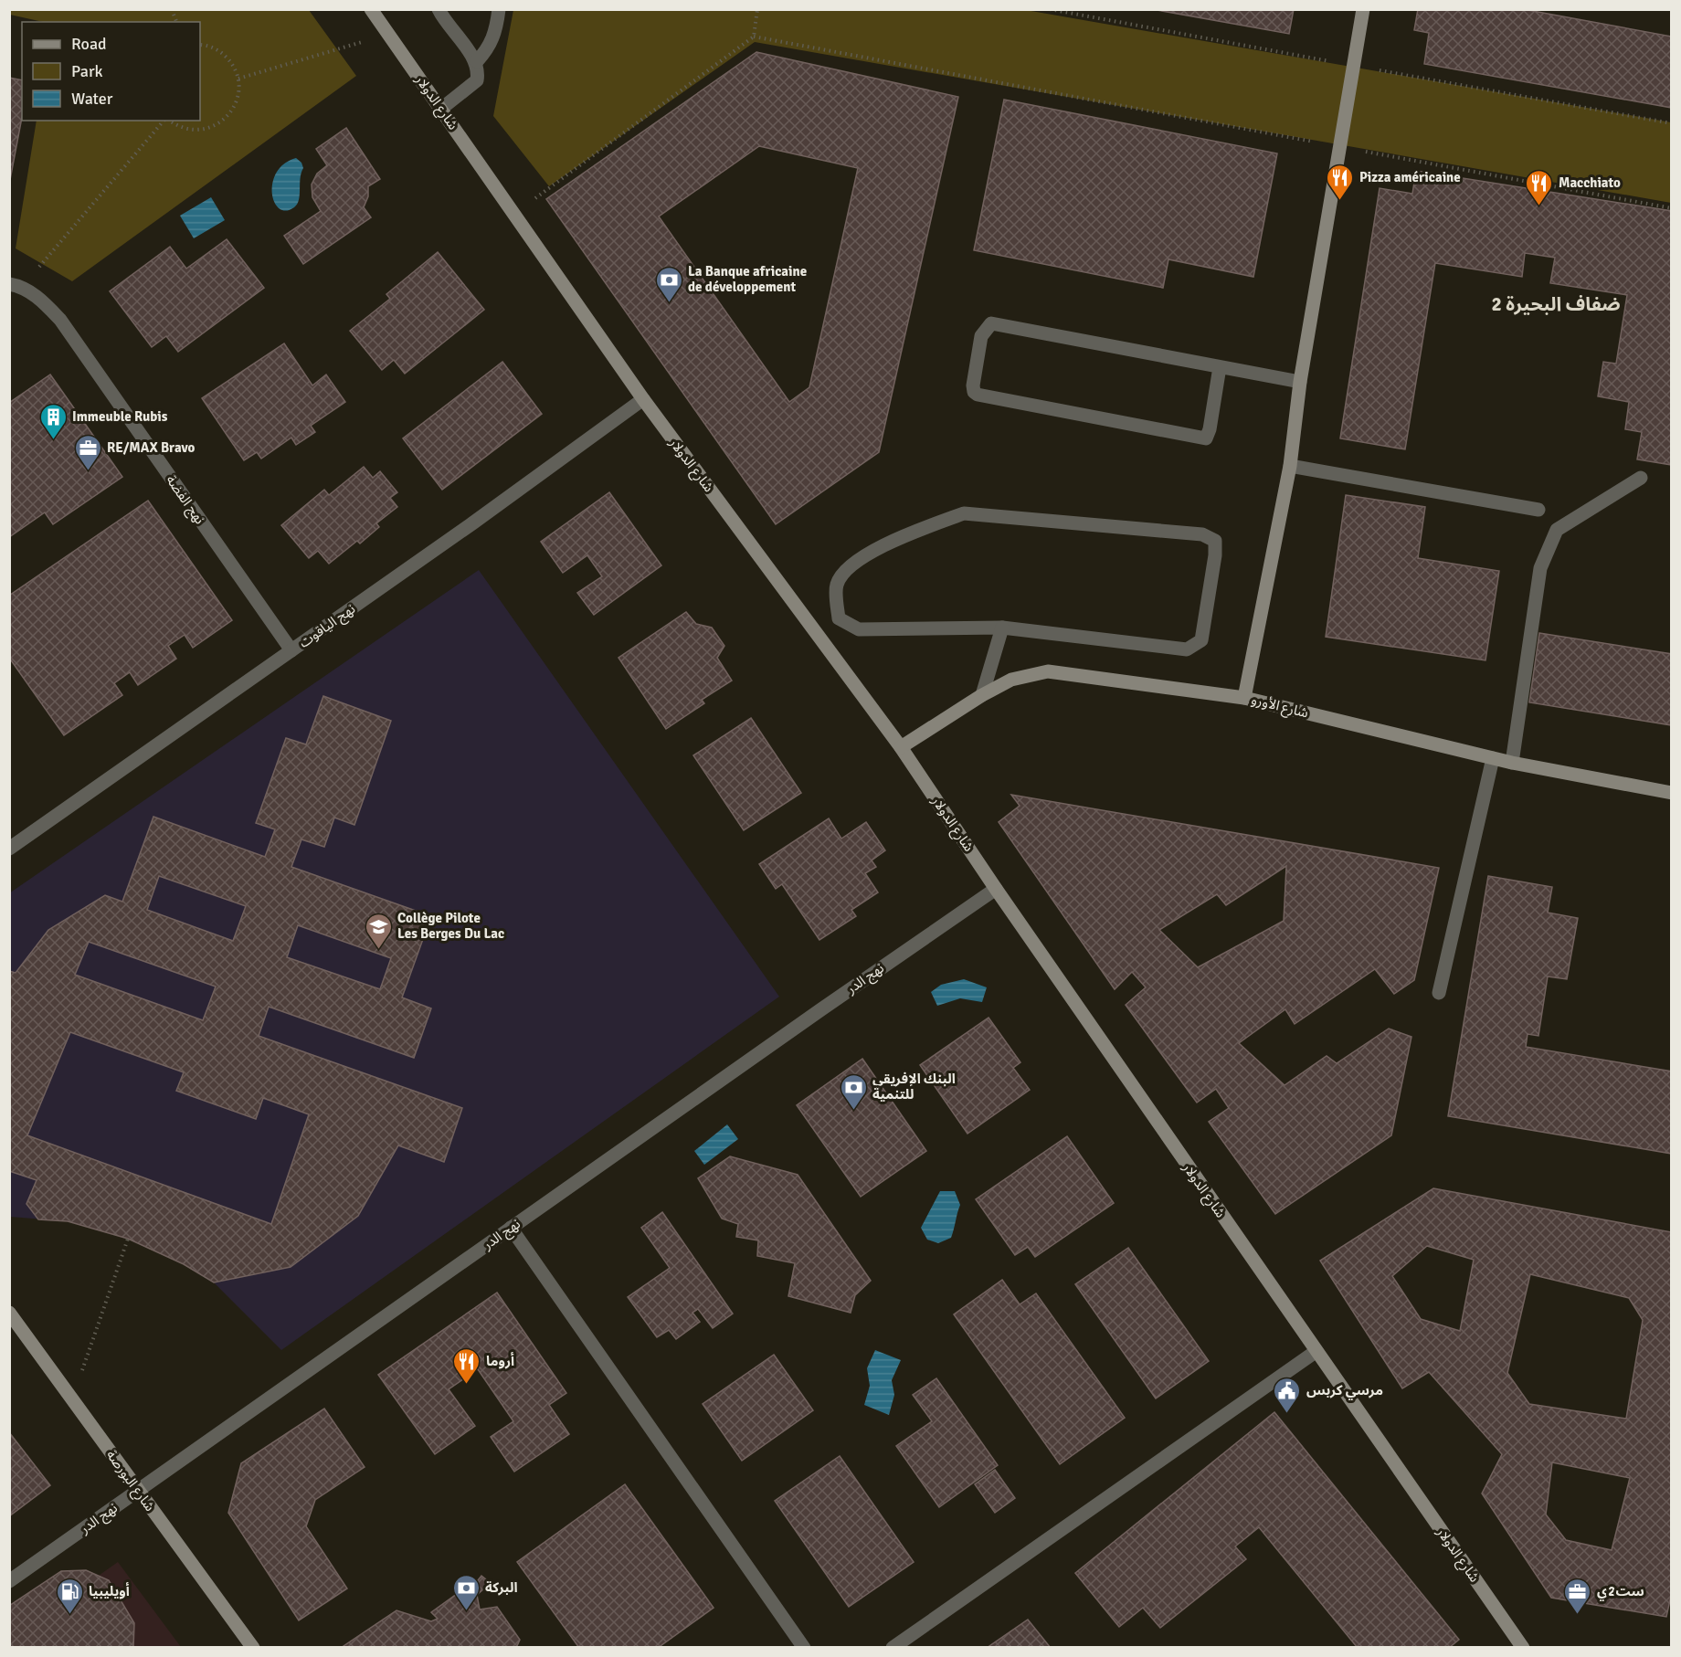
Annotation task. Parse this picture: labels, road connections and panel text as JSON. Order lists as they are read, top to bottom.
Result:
{
  "streets": {
    "street": [
      "شارع الدولار",
      "نهج الفضة",
      "نهج الياقوت",
      "شارع الأورو",
      "نهج الدر",
      "شارع البورصة"
    ]
  },
  "crossings": [
    ["شارع الدولار", "نهج الياقوت"],
    ["شارع الدولار", "شارع الأورو"],
    ["شارع الدولار", "نهج الدر"],
    ["نهج الفضة", "نهج الياقوت"],
    ["نهج الدر", "شارع البورصة"]
  ],
  "districts": ["ضفاف البحيرة 2"],
  "places": {
    "restaurant": ["Pizza américaine", "Macchiato", "أروما"],
    "bank": ["La Banque africaine de développement", "البنك الإفريقي للتنمية", "البركة"],
    "building": ["Immeuble Rubis"],
    "office": ["RE/MAX Bravo", "ست2ي"],
    "school or university": ["Collège Pilote Les Berges Du Lac"],
    "public building": ["مرسي كربس"],
    "fuel station": ["أويليبيا"]
  },
  "legend": ["Road", "Park", "Water"]
}
